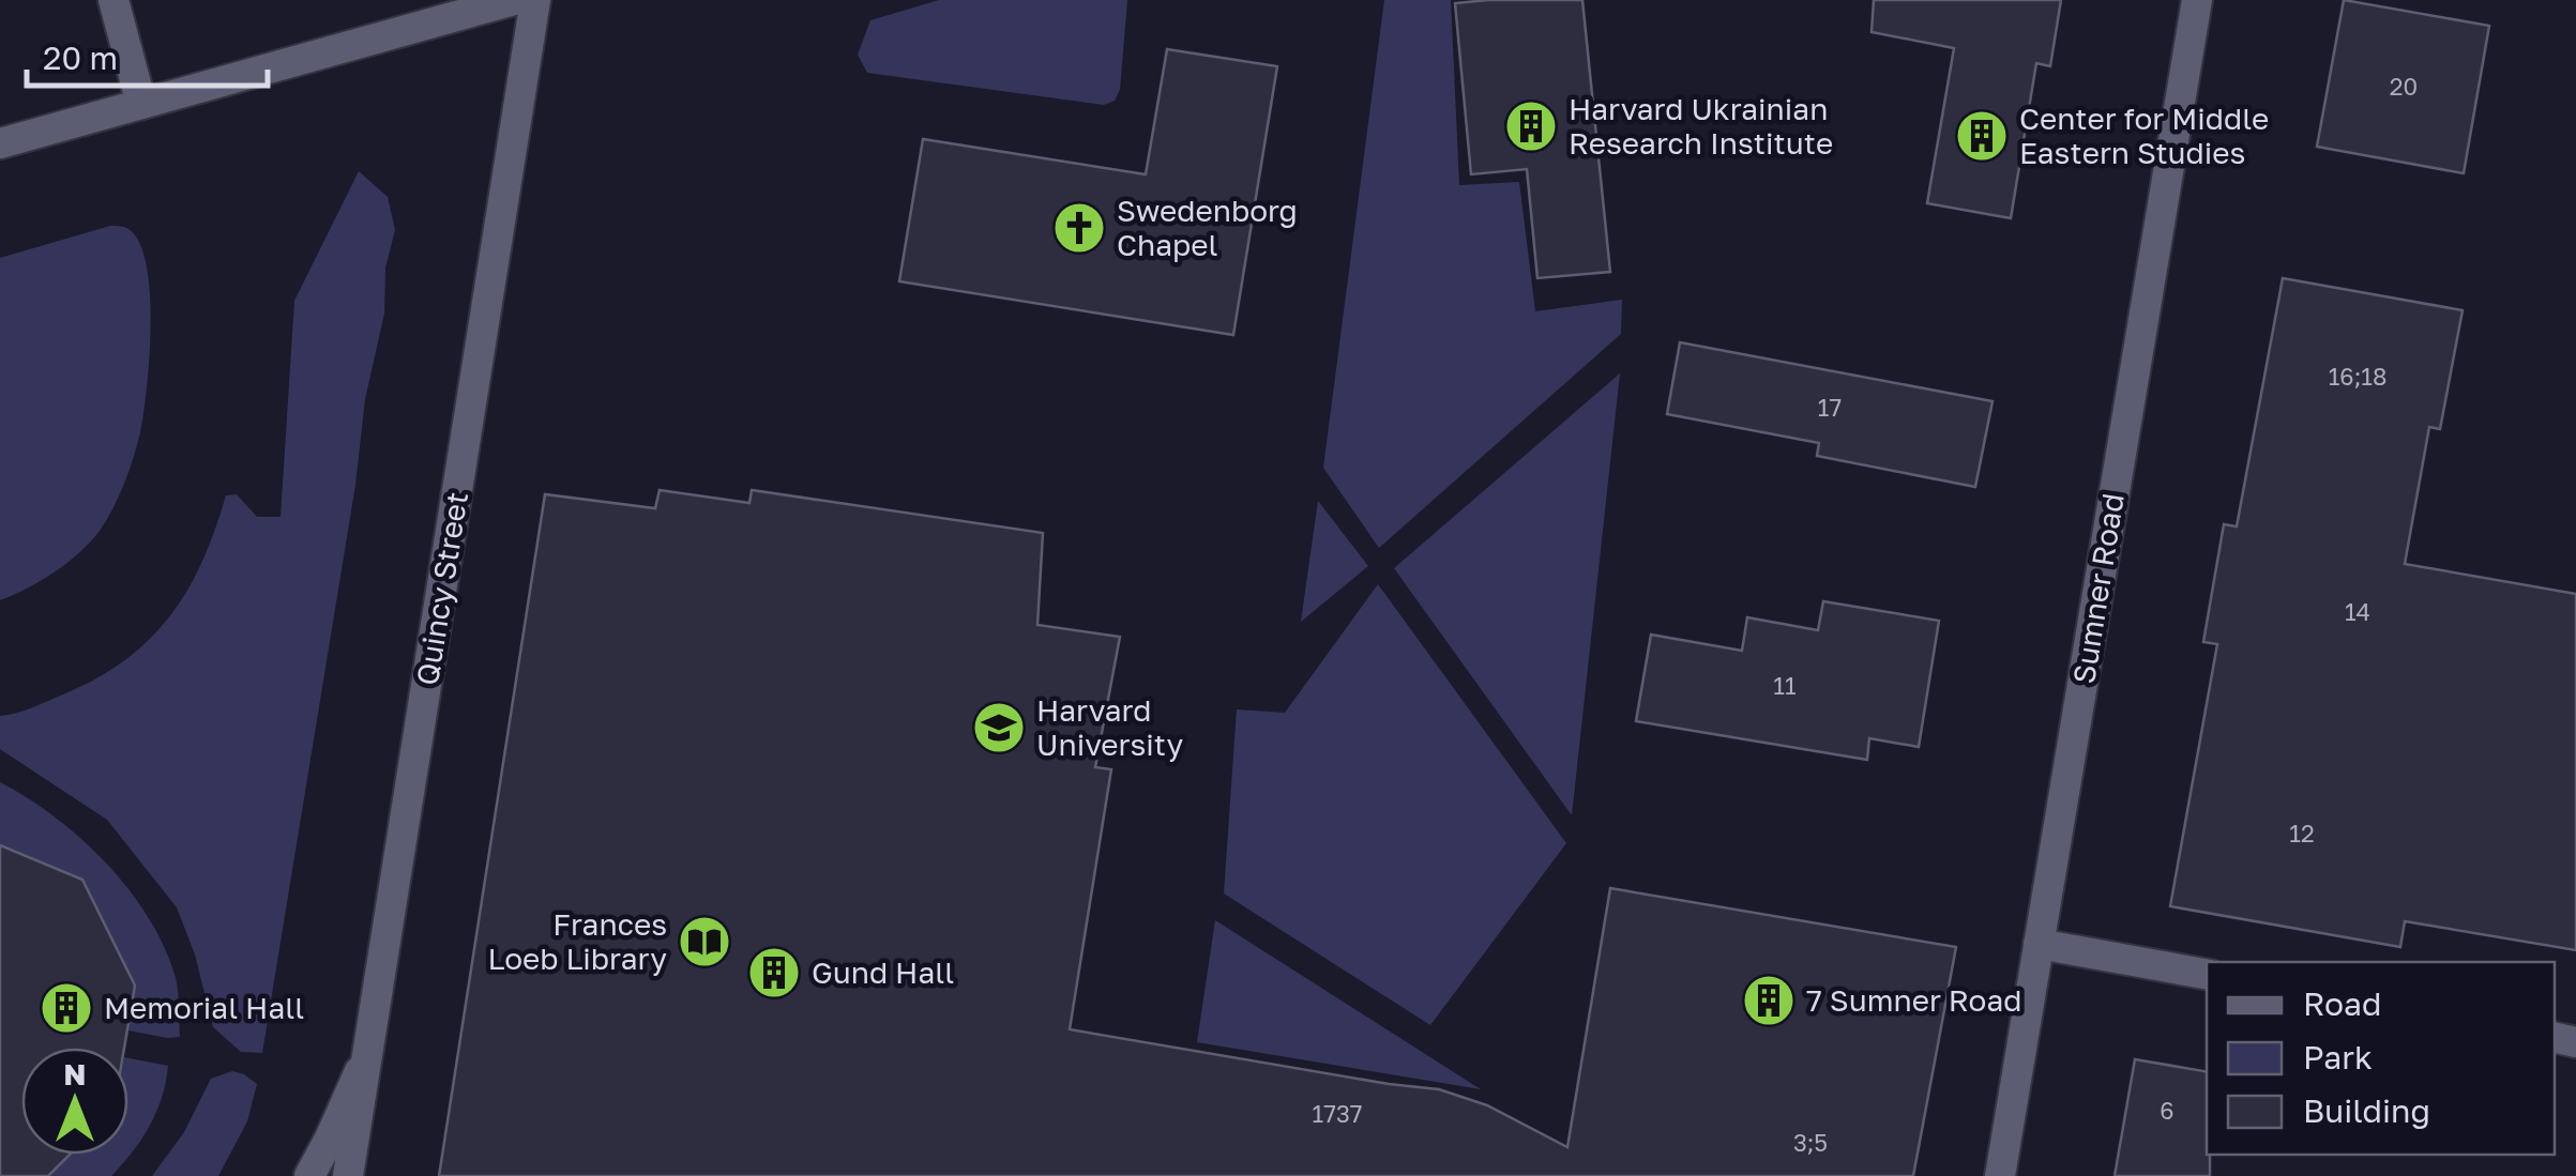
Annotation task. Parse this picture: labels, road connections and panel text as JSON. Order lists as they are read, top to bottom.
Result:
{
  "streets": {
    "street": ["Quincy Street", "Sumner Road"]
  },
  "places": {
    "building": [
      "Harvard Ukrainian Research Institute",
      "Center for Middle Eastern Studies",
      "Gund Hall",
      "7 Sumner Road",
      "Memorial Hall"
    ],
    "church": ["Swedenborg Chapel"],
    "school or university": ["Harvard University"],
    "library": ["Frances Loeb Library"]
  },
  "house_numbers": [
    "20",
    "16;18",
    "17",
    "14",
    "11",
    "12",
    "6",
    "1737",
    "3;5"
  ],
  "legend": ["Road", "Park", "Building"],
  "scale_bar": "20 m",
  "north": "top"
}
